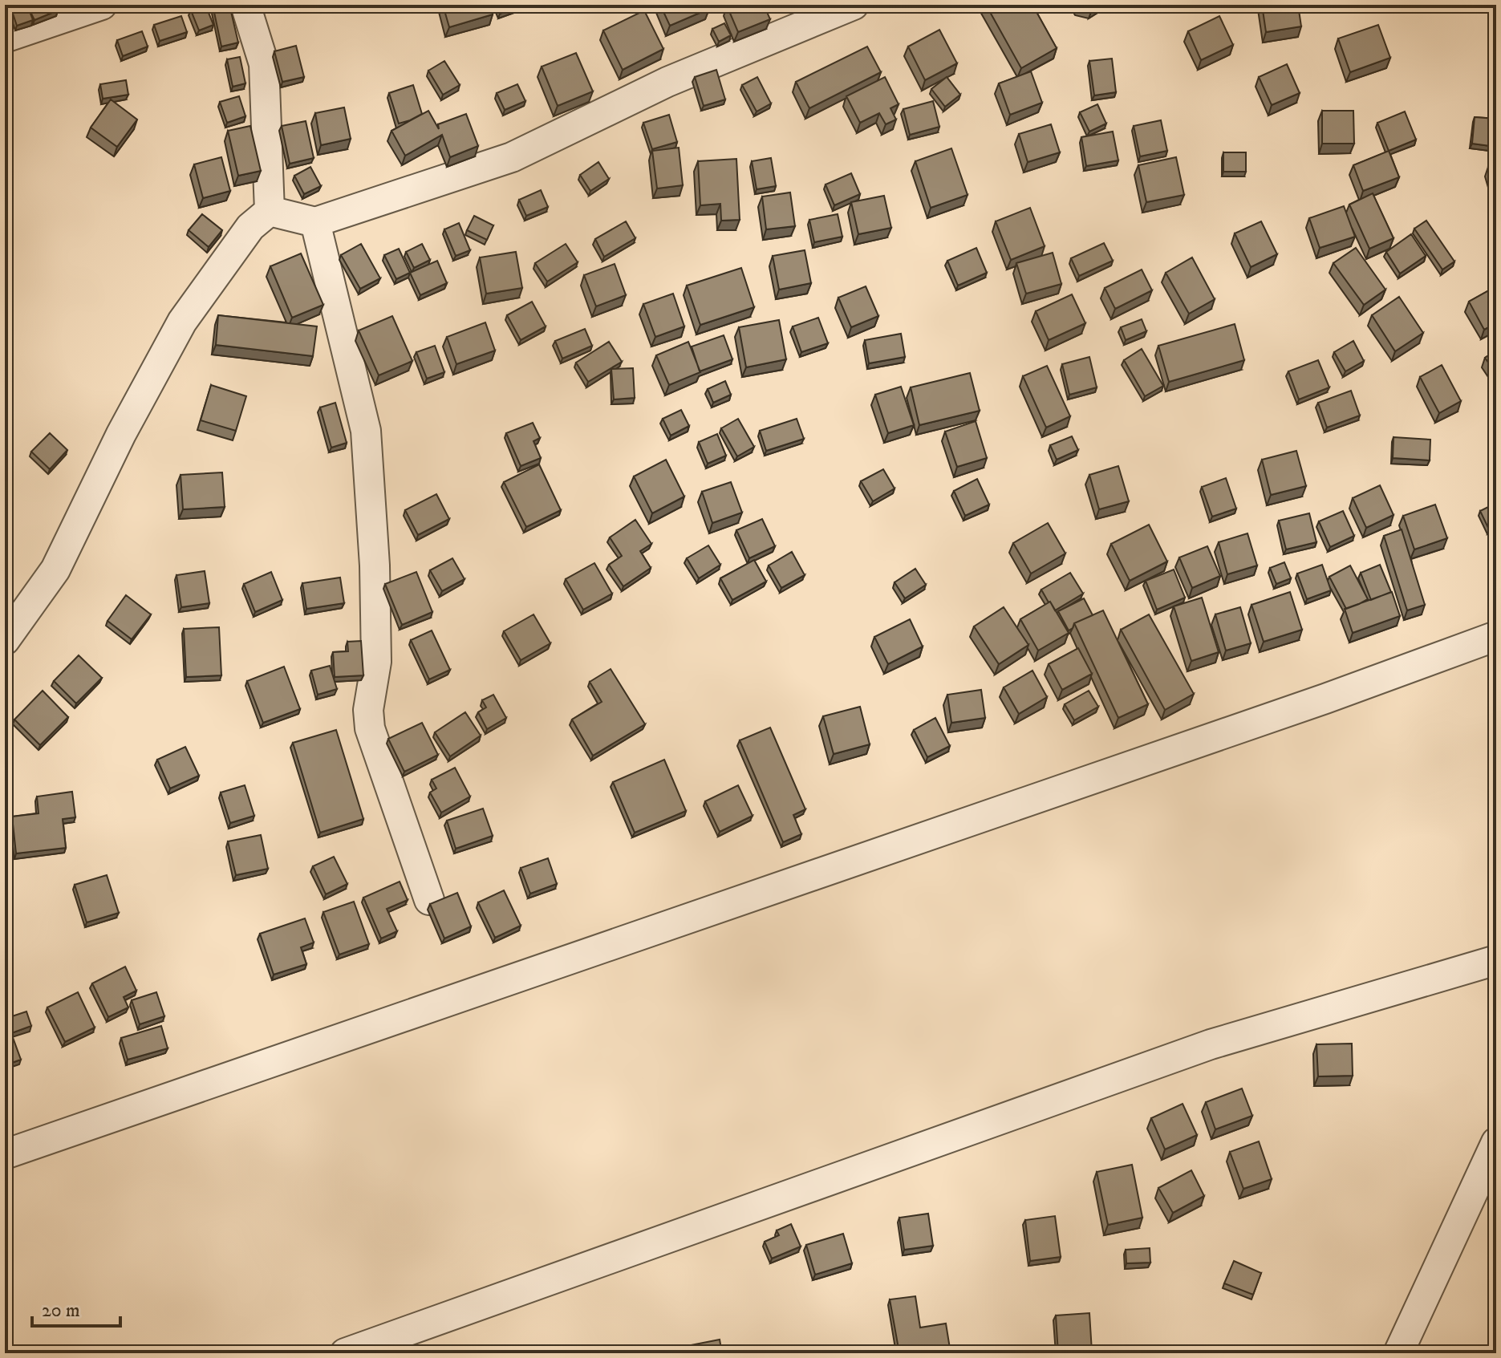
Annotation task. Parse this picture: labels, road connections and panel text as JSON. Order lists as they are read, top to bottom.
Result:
{
  "scale_bar": "20 m"
}
